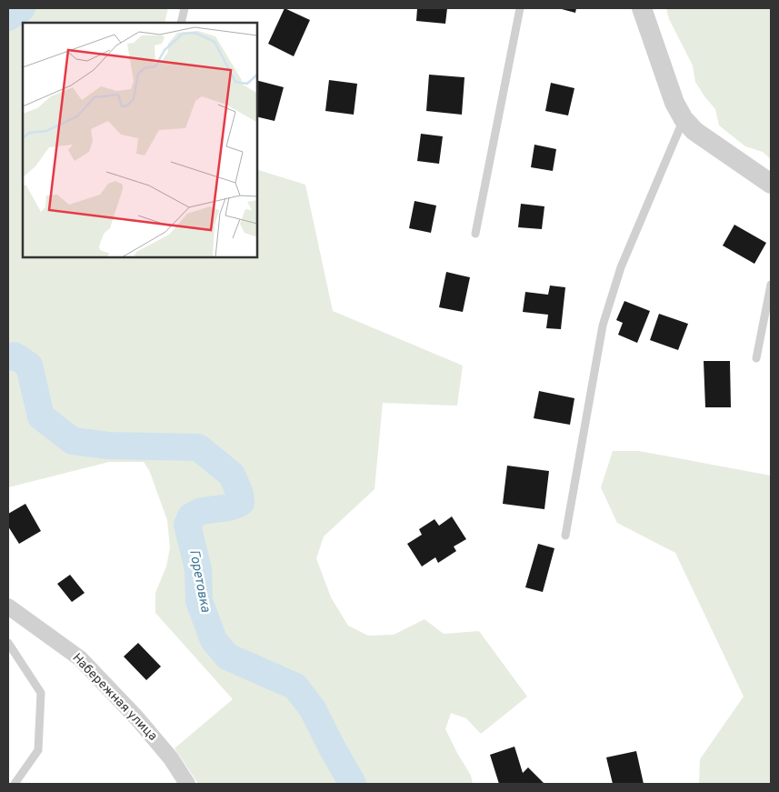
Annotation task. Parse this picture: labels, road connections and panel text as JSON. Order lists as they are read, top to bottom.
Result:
{
  "streets": {
    "street": ["Набережная улица"]
  },
  "water": ["Горетовка"]
}
